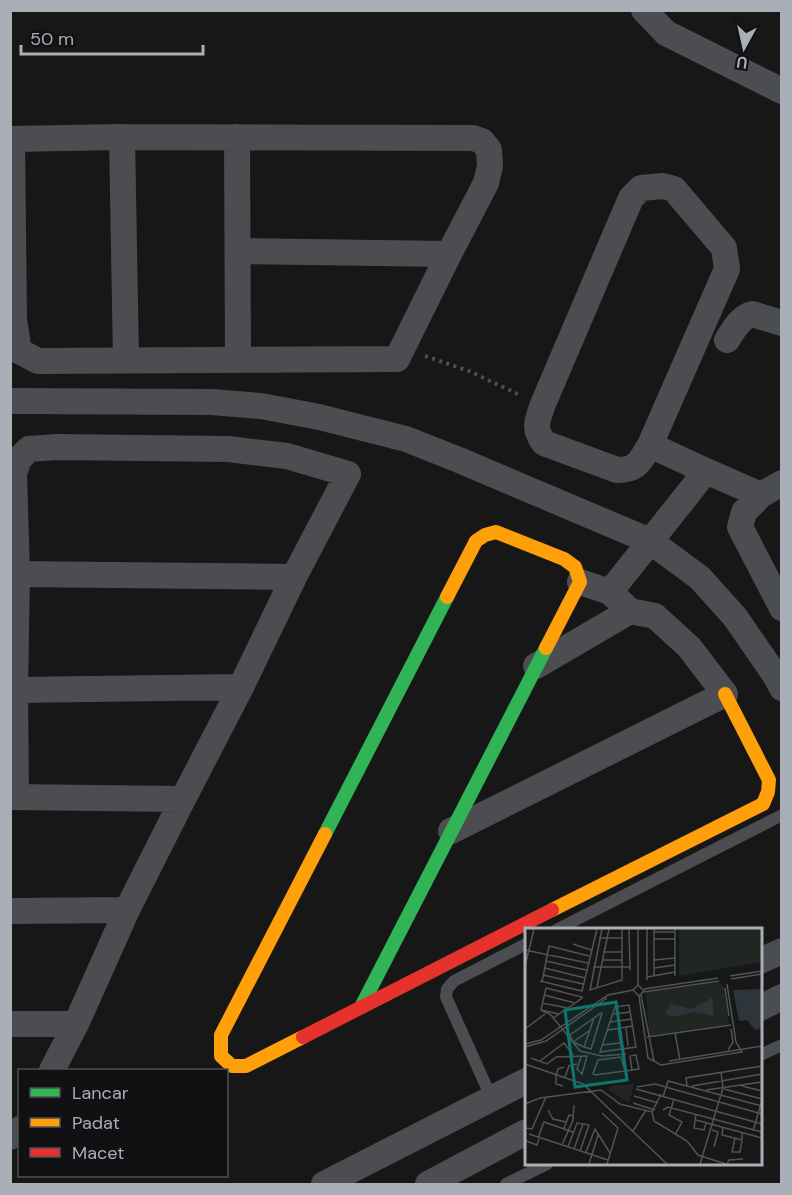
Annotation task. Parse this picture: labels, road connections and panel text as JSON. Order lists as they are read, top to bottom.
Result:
{
  "legend": ["Lancar", "Padat", "Macet"],
  "scale_bar": "50 m",
  "north": "bottom"
}
